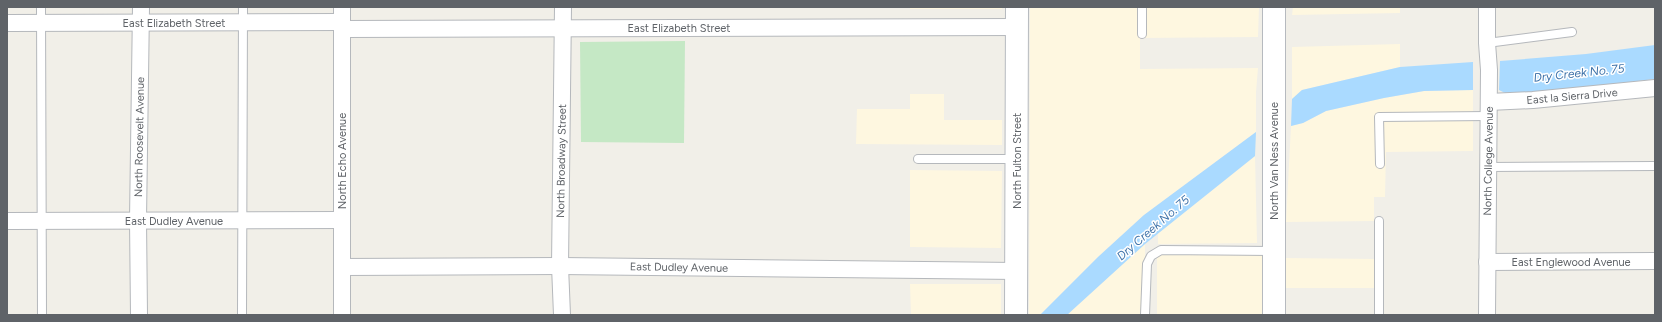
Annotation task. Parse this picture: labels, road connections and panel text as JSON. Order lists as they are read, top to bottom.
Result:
{
  "streets": {
    "main road": ["North Fulton Street", "North Van Ness Avenue"],
    "street": [
      "East Elizabeth Street",
      "East la Sierra Drive",
      "North Roosevelt Avenue",
      "North Echo Avenue",
      "North Broadway Street",
      "North College Avenue",
      "East Dudley Avenue",
      "East Englewood Avenue"
    ]
  },
  "crossings": [
    ["East Elizabeth Street", "North Roosevelt Avenue"],
    ["East Elizabeth Street", "North Echo Avenue"],
    ["East Elizabeth Street", "North Broadway Street"],
    ["East Elizabeth Street", "North Fulton Street"],
    ["East la Sierra Drive", "North College Avenue"],
    ["North Roosevelt Avenue", "East Dudley Avenue"],
    ["North Echo Avenue", "East Dudley Avenue"],
    ["North Broadway Street", "East Dudley Avenue"],
    ["North Fulton Street", "East Dudley Avenue"],
    ["North College Avenue", "East Englewood Avenue"]
  ],
  "water": ["Dry Creek No. 75"]
}
